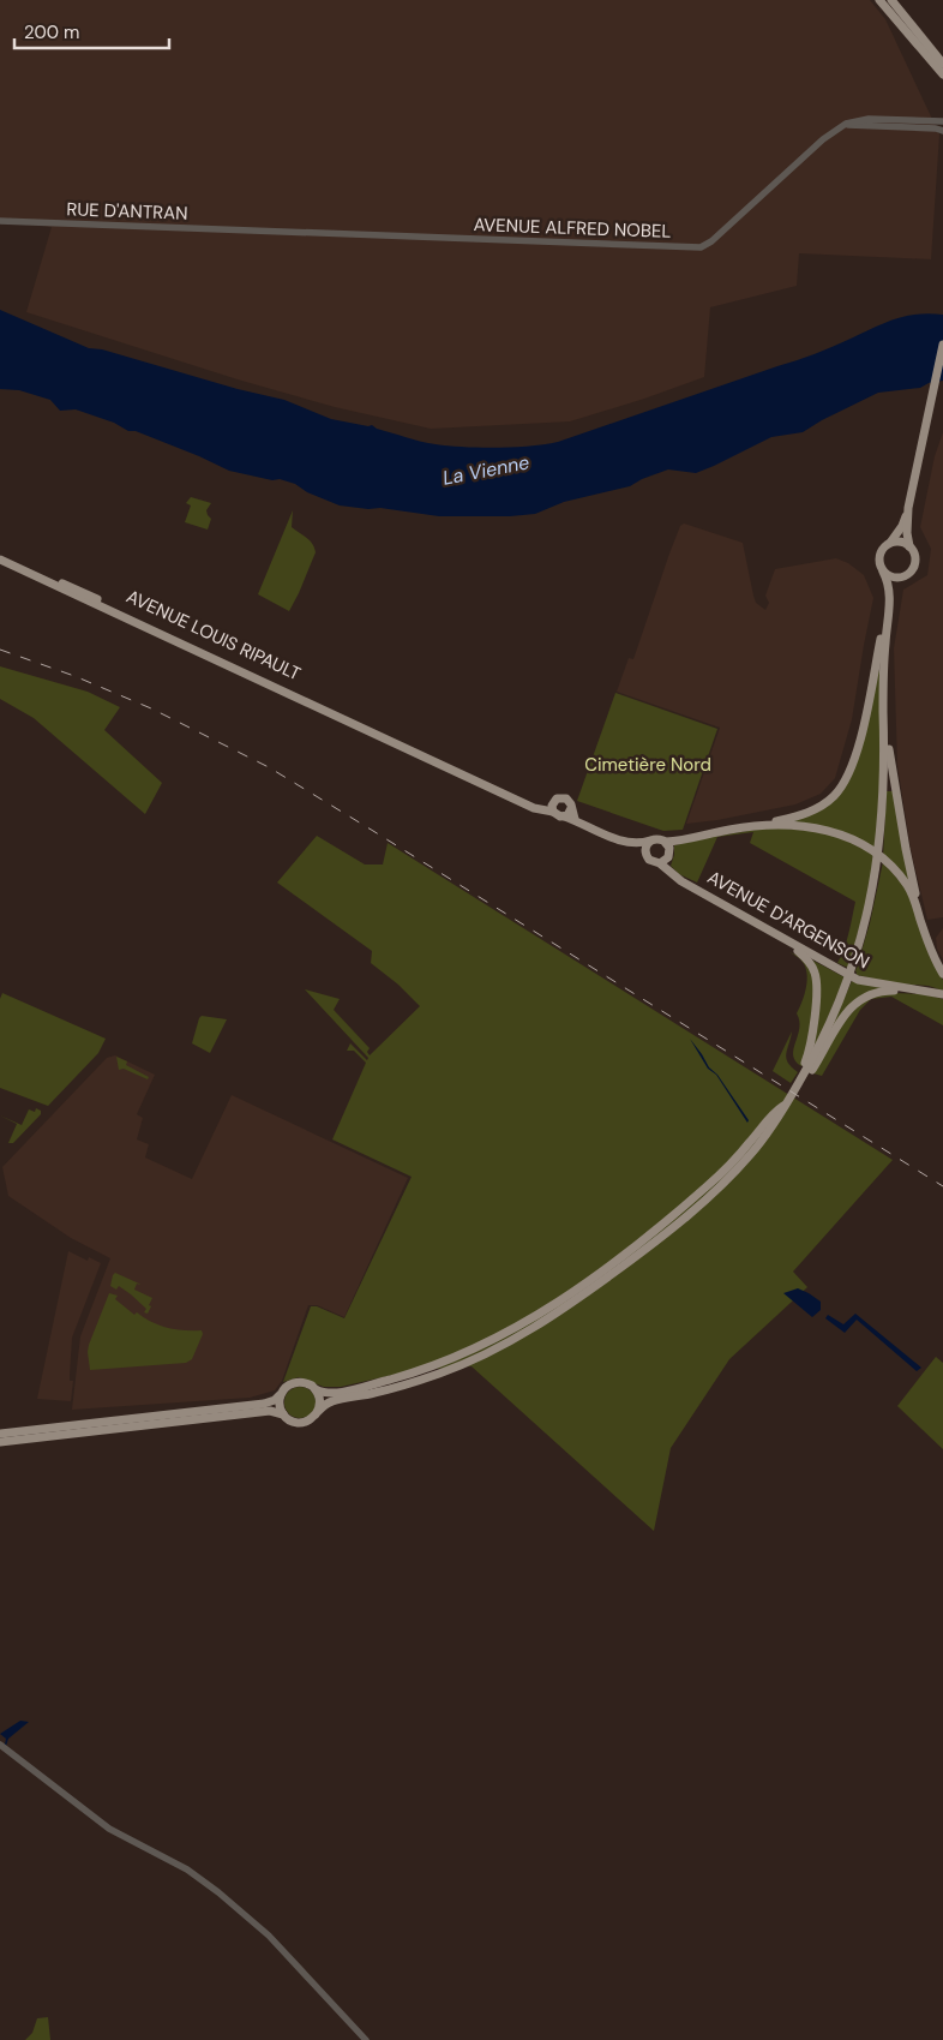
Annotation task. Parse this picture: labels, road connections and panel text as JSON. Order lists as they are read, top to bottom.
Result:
{
  "streets": {
    "main road": ["AVENUE LOUIS RIPAULT", "AVENUE D'ARGENSON"],
    "street": ["RUE D'ANTRAN", "AVENUE ALFRED NOBEL"]
  },
  "crossings": [
    ["RUE D'ANTRAN", "AVENUE ALFRED NOBEL"]
  ],
  "water": ["La Vienne"],
  "parks": ["Cimetière Nord"],
  "scale_bar": "200 m"
}
